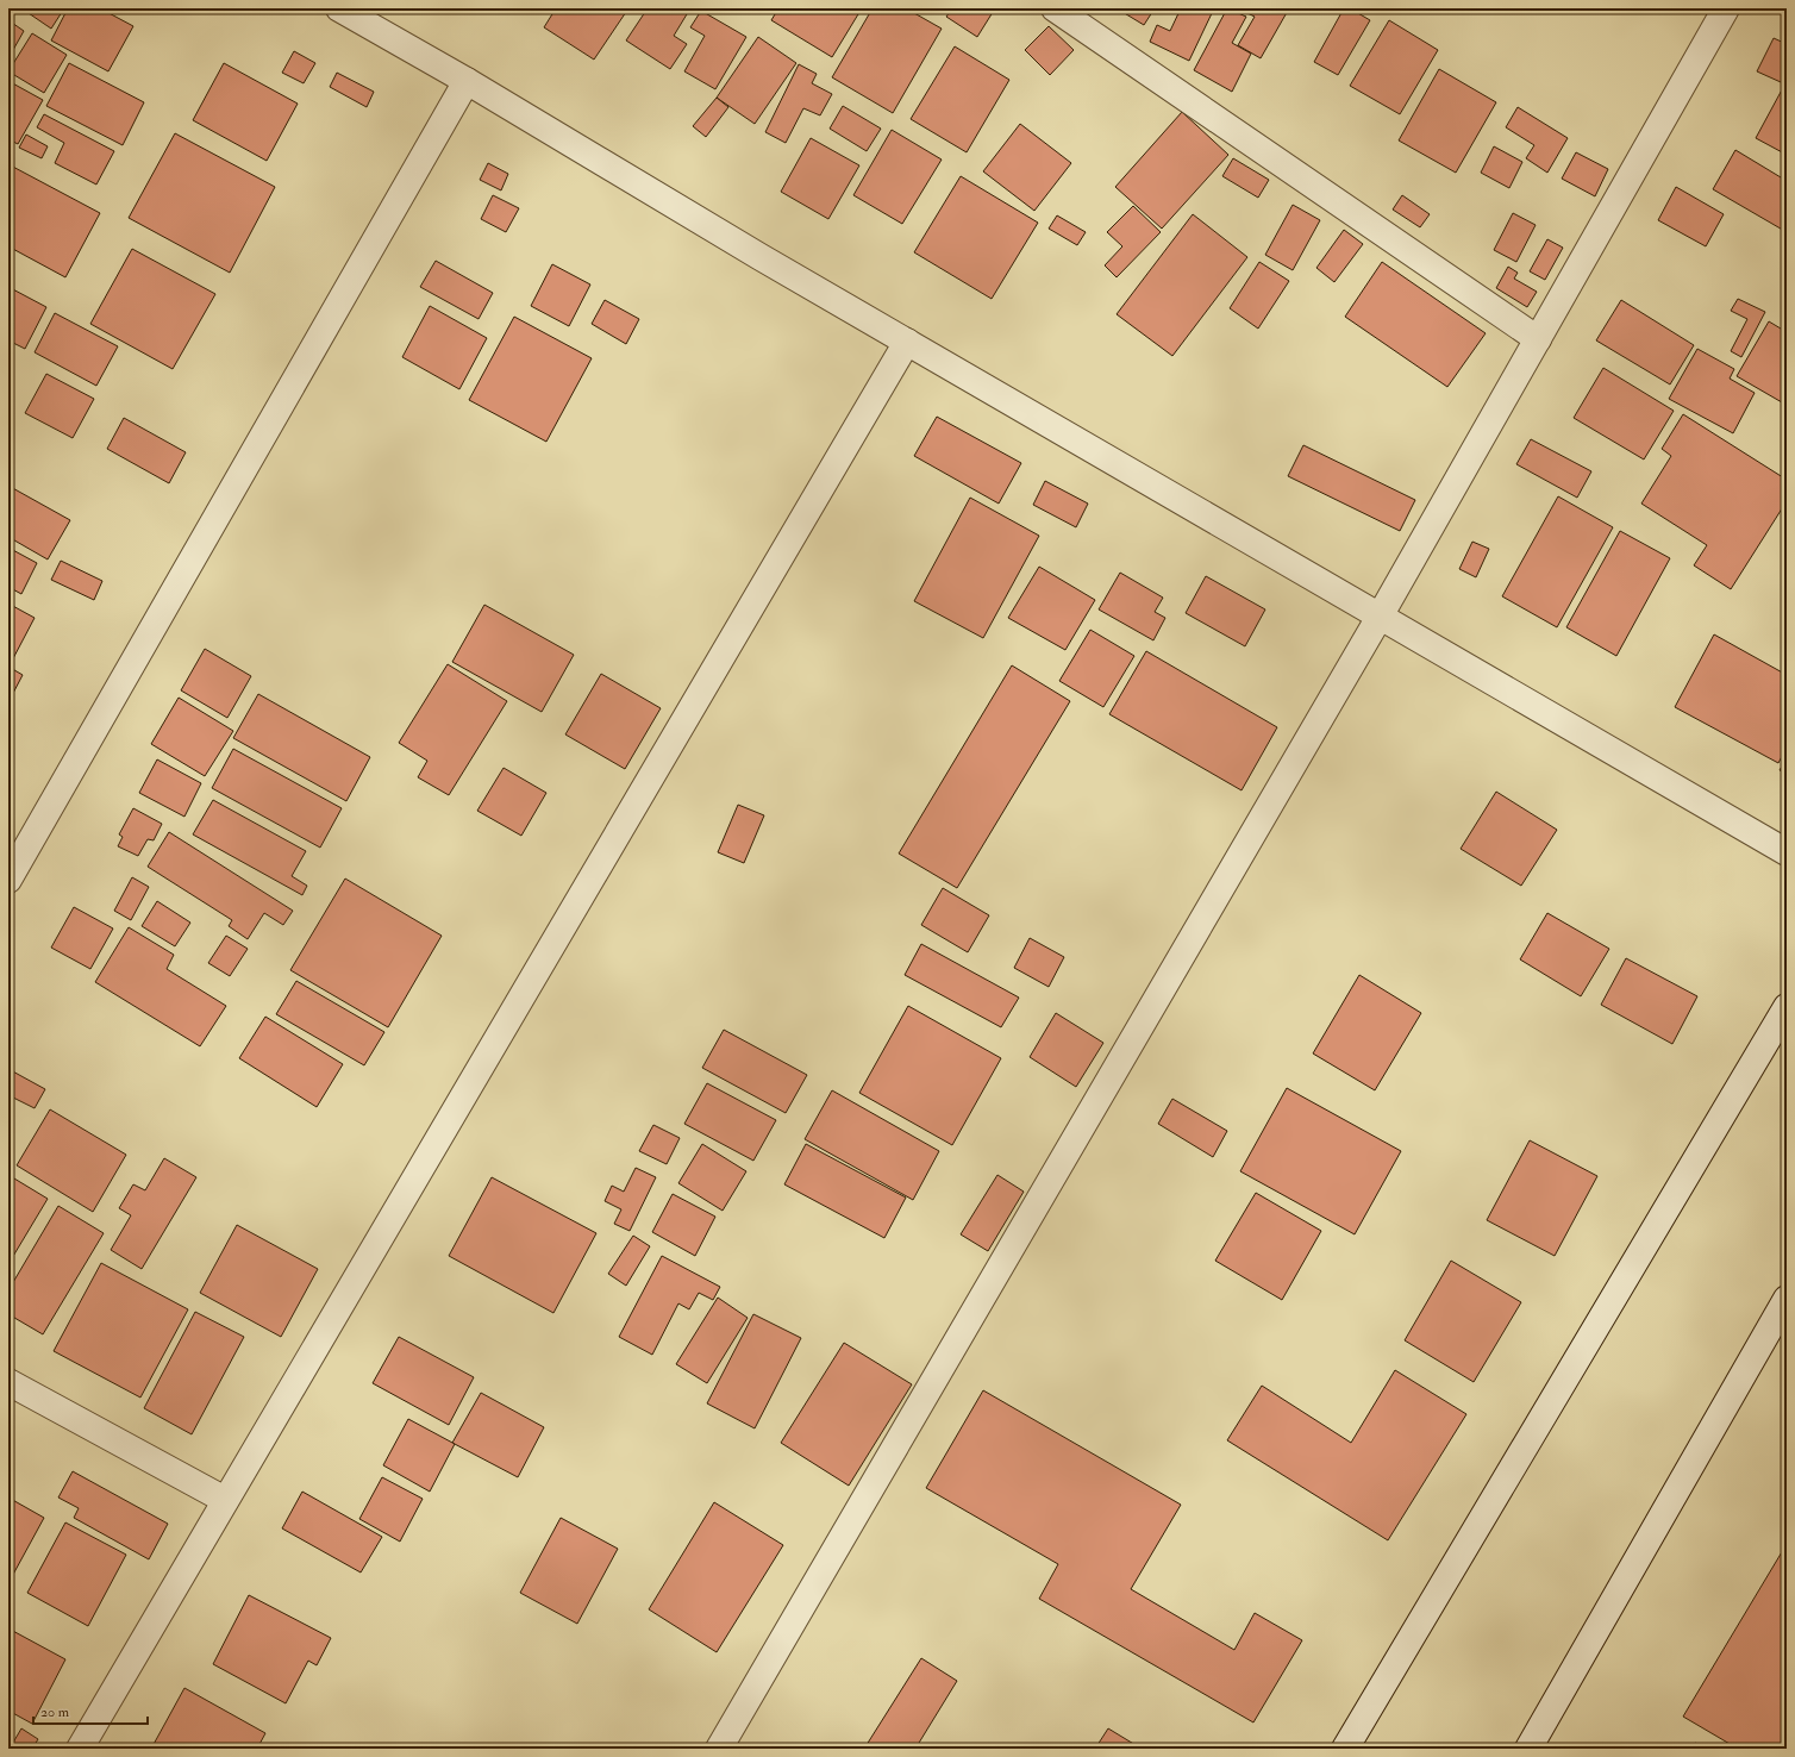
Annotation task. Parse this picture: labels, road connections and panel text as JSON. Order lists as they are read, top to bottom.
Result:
{
  "scale_bar": "20 m"
}
